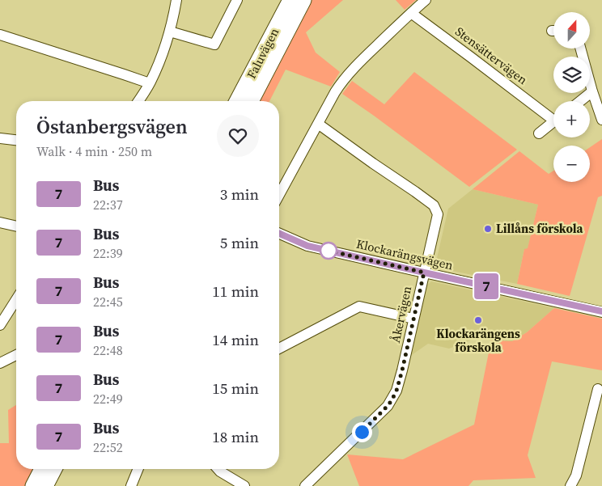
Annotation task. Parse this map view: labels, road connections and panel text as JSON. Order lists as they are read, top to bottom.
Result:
{
  "streets": {
    "highway": ["Faluvägen"],
    "street": ["Stensättervägen", "Klockarängsvägen", "Åkervägen"]
  },
  "crossings": [
    ["Klockarängsvägen", "Åkervägen"]
  ],
  "places": ["Lillåns förskola", "Klockarängens förskola"],
  "lines": ["bus line 7"],
  "north": "top",
  "page": {
    "on_map": "7",
    "map_buttons": ["+", "−"],
    "heading": ["Östanbergsvägen", "Walk · 4 min · 250 m"],
    "list": [
      {
        "mark": "7",
        "name": "Bus",
        "note": "22:37",
        "value": "3 min"
      },
      {
        "mark": "7",
        "name": "Bus",
        "note": "22:39",
        "value": "5 min"
      },
      {
        "mark": "7",
        "name": "Bus",
        "note": "22:45",
        "value": "11 min"
      },
      {
        "mark": "7",
        "name": "Bus",
        "note": "22:48",
        "value": "14 min"
      },
      {
        "mark": "7",
        "name": "Bus",
        "note": "22:49",
        "value": "15 min"
      },
      {
        "mark": "7",
        "name": "Bus",
        "note": "22:52",
        "value": "18 min"
      }
    ]
  }
}
